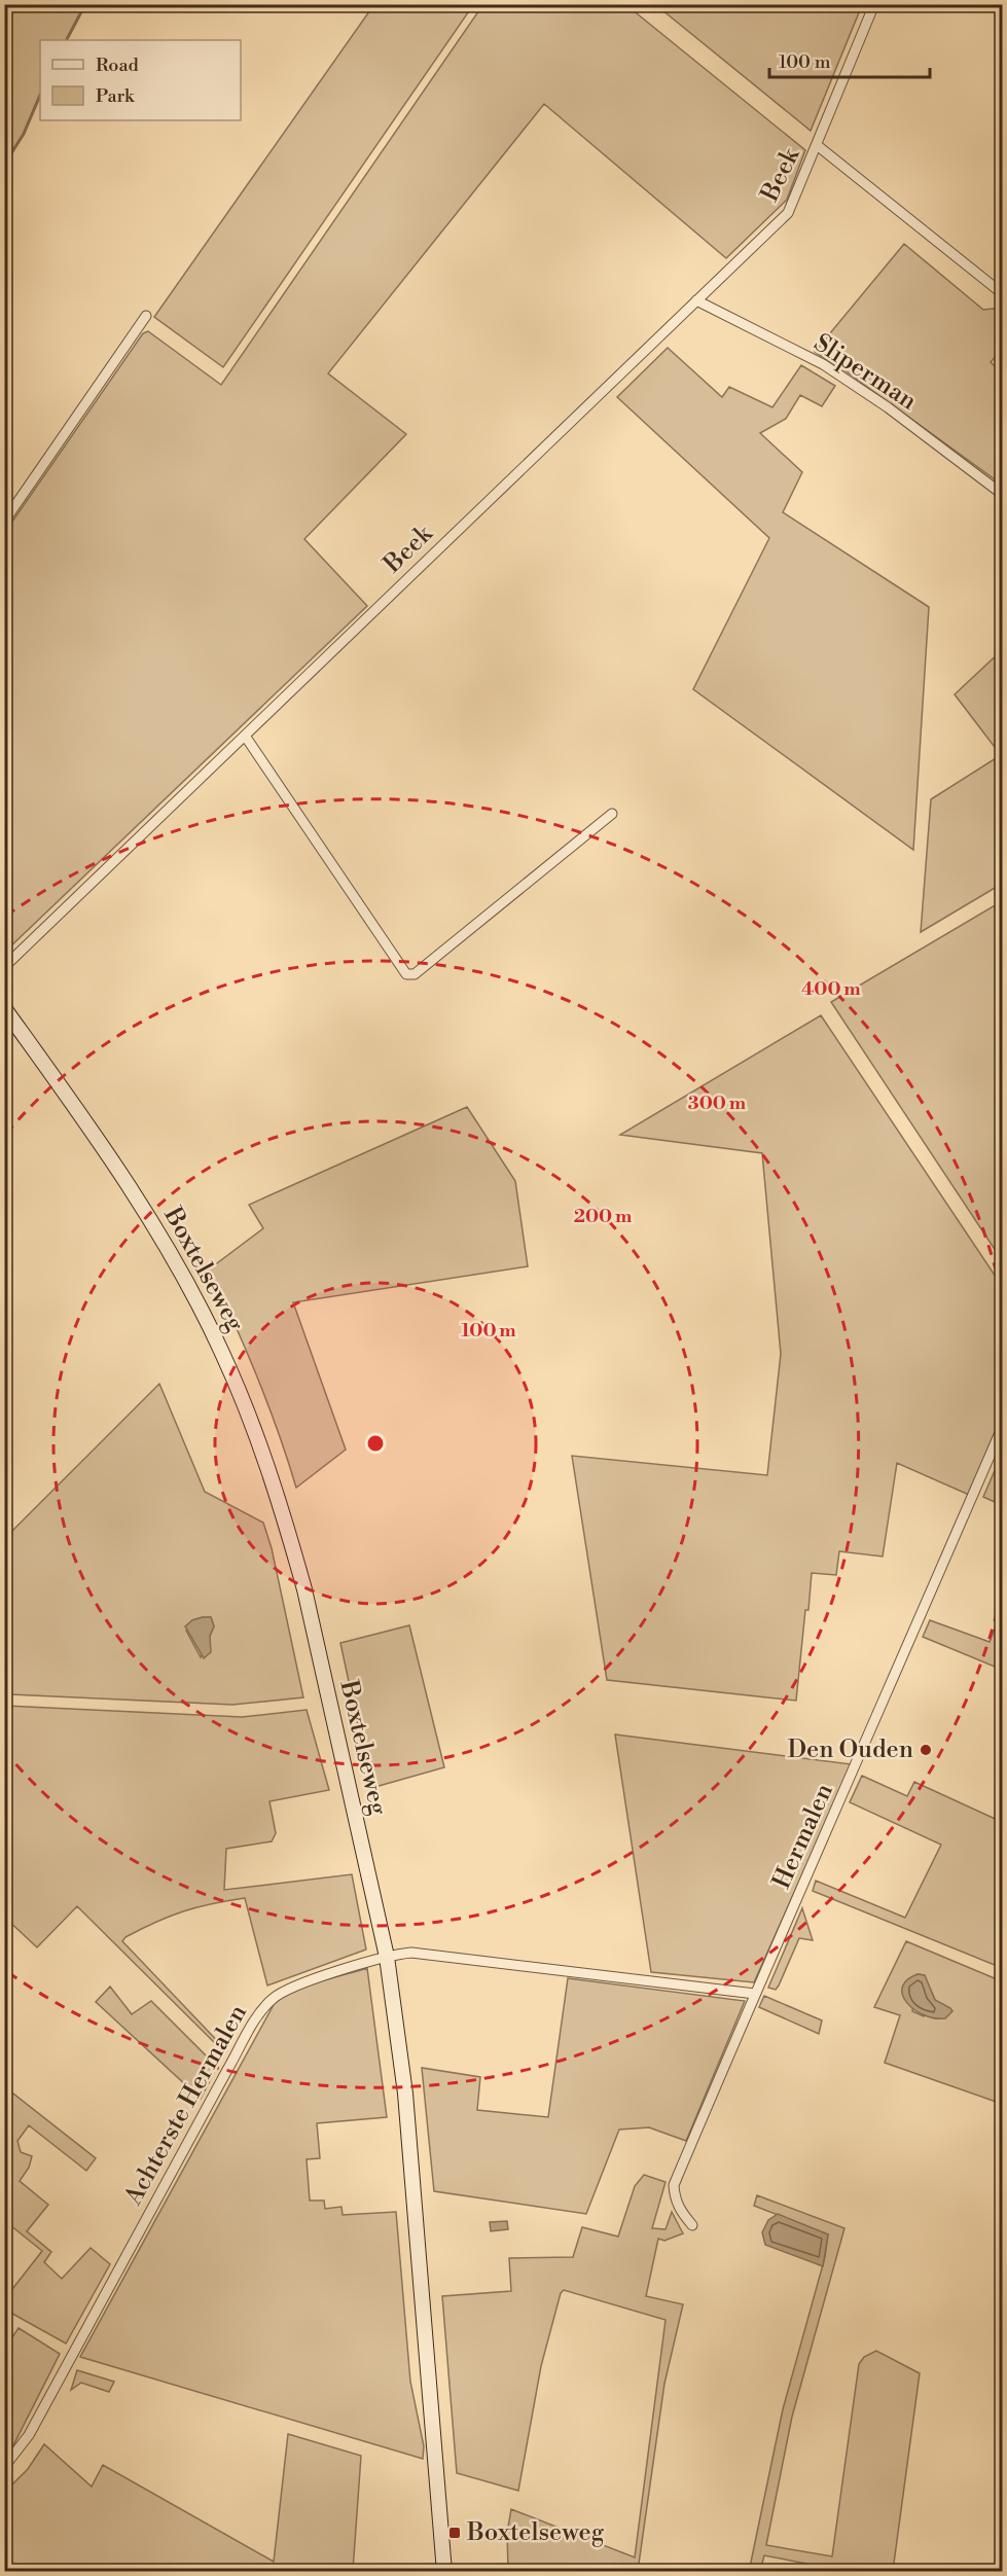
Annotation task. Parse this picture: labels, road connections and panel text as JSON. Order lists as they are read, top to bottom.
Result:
{
  "streets": {
    "main road": ["Boxtelseweg"],
    "street": [
      "Beek",
      "Sliperman",
      "Hermalen",
      "Achterste Hermalen"
    ]
  },
  "crossings": [
    ["Beek", "Sliperman"],
    ["Boxtelseweg", "Achterste Hermalen"],
    ["Hermalen", "Achterste Hermalen"]
  ],
  "places": {
    "other": ["Den Ouden"],
    "transit": ["Boxtelseweg"]
  },
  "legend": ["Road", "Park"],
  "scale_bar": "100 m",
  "rings": [
    "400 m",
    "300 m",
    "200 m",
    "100 m"
  ]
}
